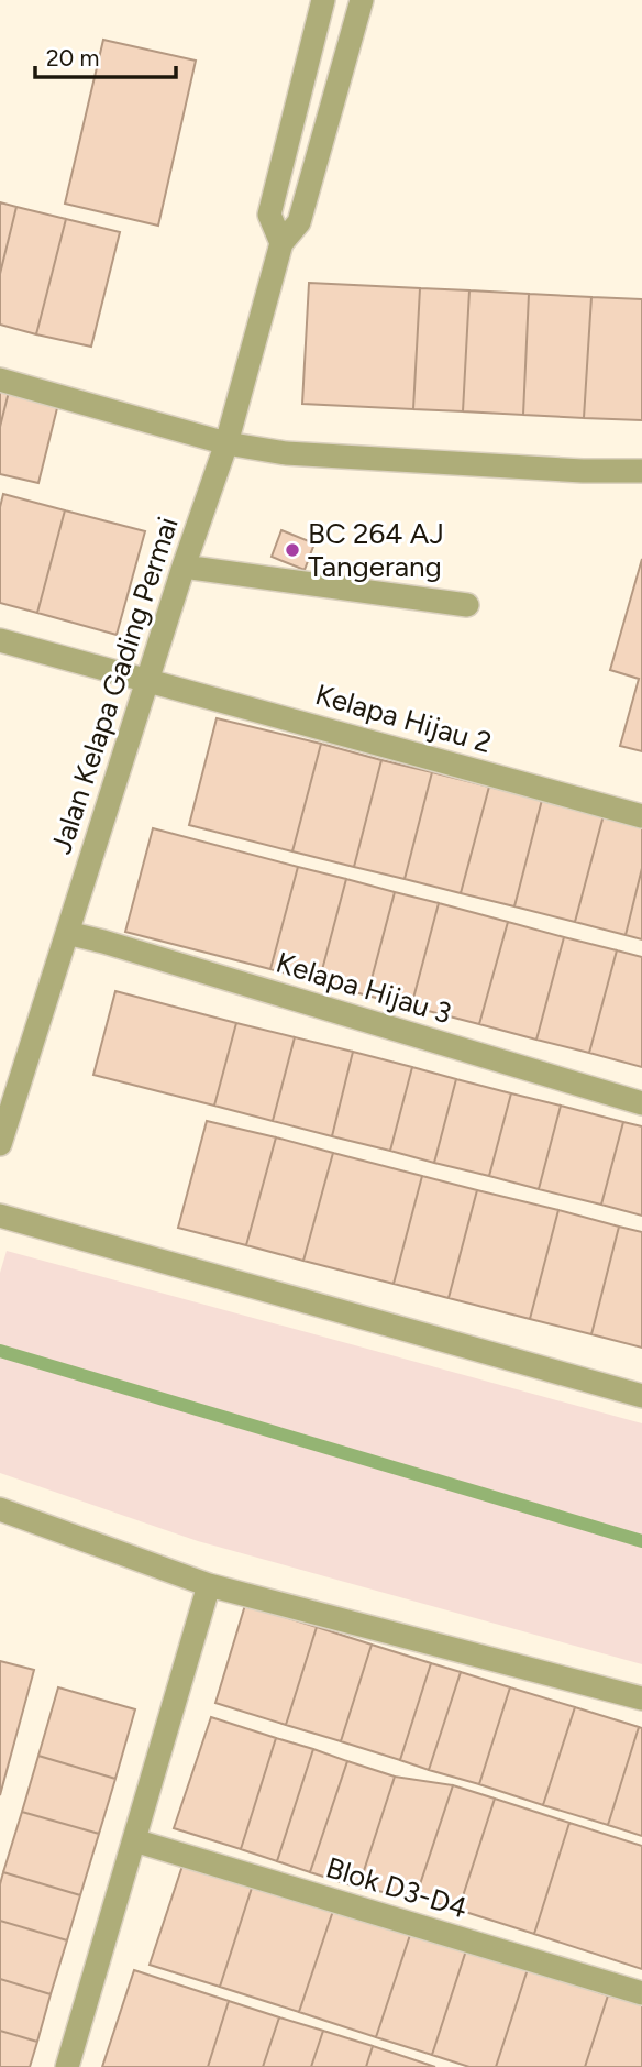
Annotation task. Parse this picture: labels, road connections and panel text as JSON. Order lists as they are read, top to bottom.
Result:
{
  "streets": {
    "street": [
      "Jalan Kelapa Gading Permai",
      "Kelapa Hijau 2",
      "Kelapa Hijau 3",
      "Blok D3-D4"
    ]
  },
  "crossings": [
    ["Jalan Kelapa Gading Permai", "Kelapa Hijau 2"],
    ["Jalan Kelapa Gading Permai", "Kelapa Hijau 3"]
  ],
  "places": ["BC 264 AJ Tangerang"],
  "scale_bar": "20 m"
}
